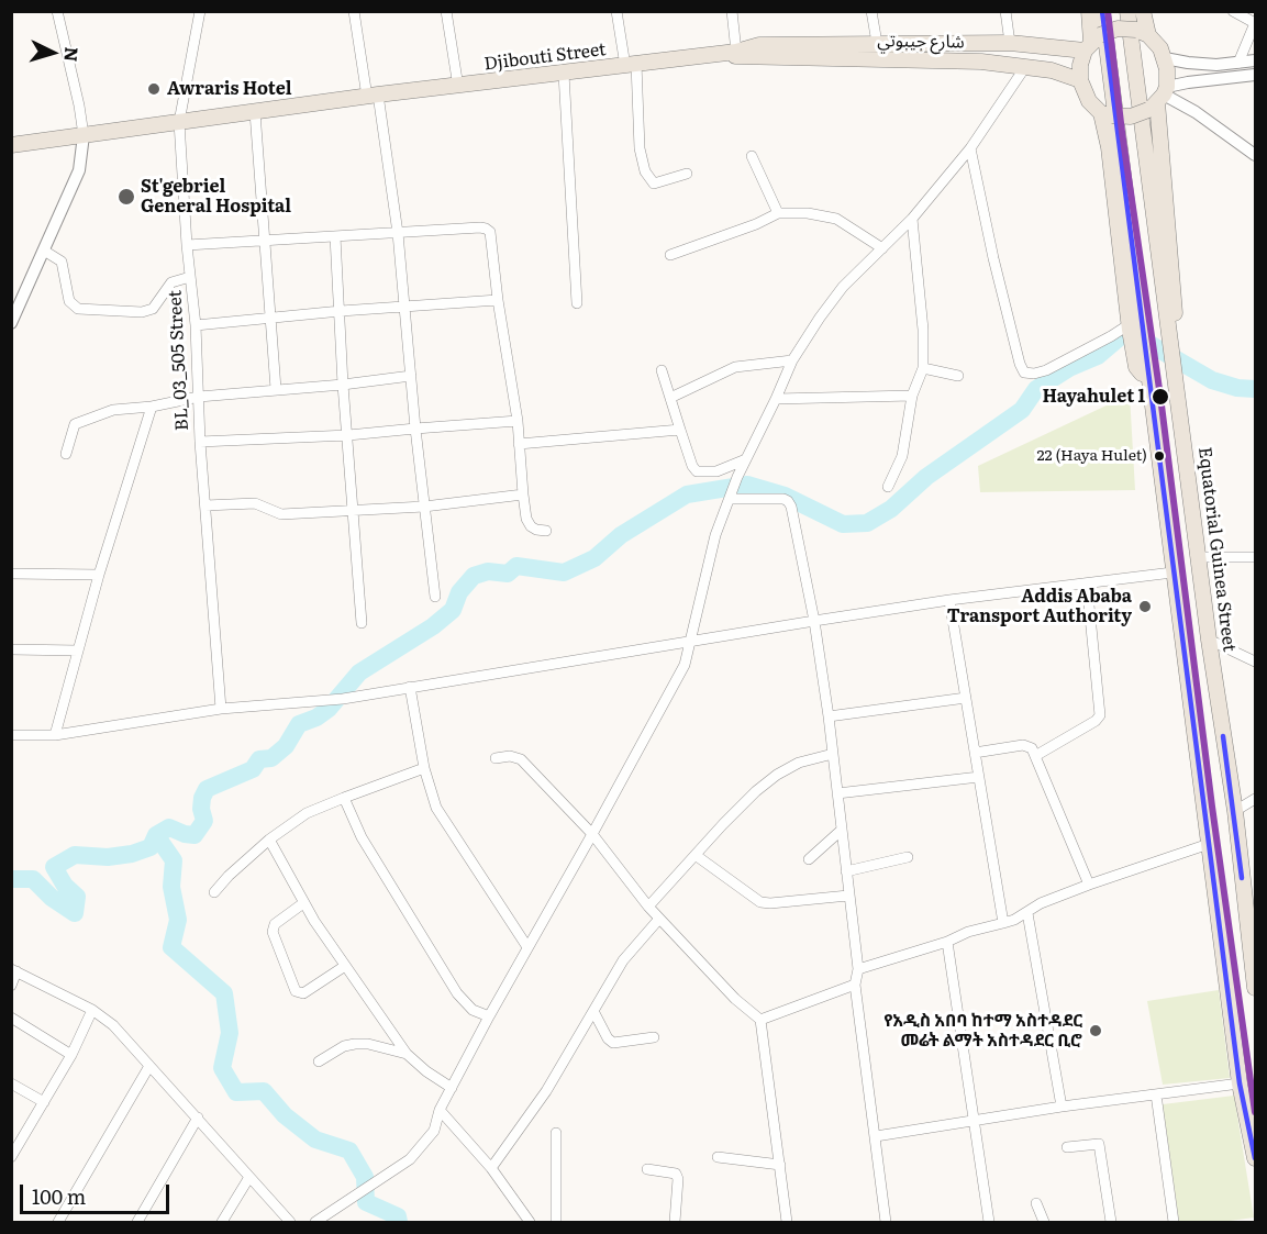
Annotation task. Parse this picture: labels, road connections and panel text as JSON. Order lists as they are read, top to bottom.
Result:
{
  "streets": {
    "main road": ["شارع جيبوتي", "Djibouti Street", "Equatorial Guinea Street"],
    "street": ["BL_03_505 Street"]
  },
  "crossings": [
    ["شارع جيبوتي", "Djibouti Street"],
    ["Djibouti Street", "BL_03_505 Street"]
  ],
  "places": [
    "Awraris Hotel",
    "St'gebriel General Hospital",
    "Hayahulet 1",
    "22 (Haya Hulet)",
    "Addis Ababa Transport Authority",
    "የአዲስ አበባ ከተማ አስተዳደር መሬት ልማት አስተዳደር ቢሮ"
  ],
  "scale_bar": "100 m",
  "north": "right"
}
